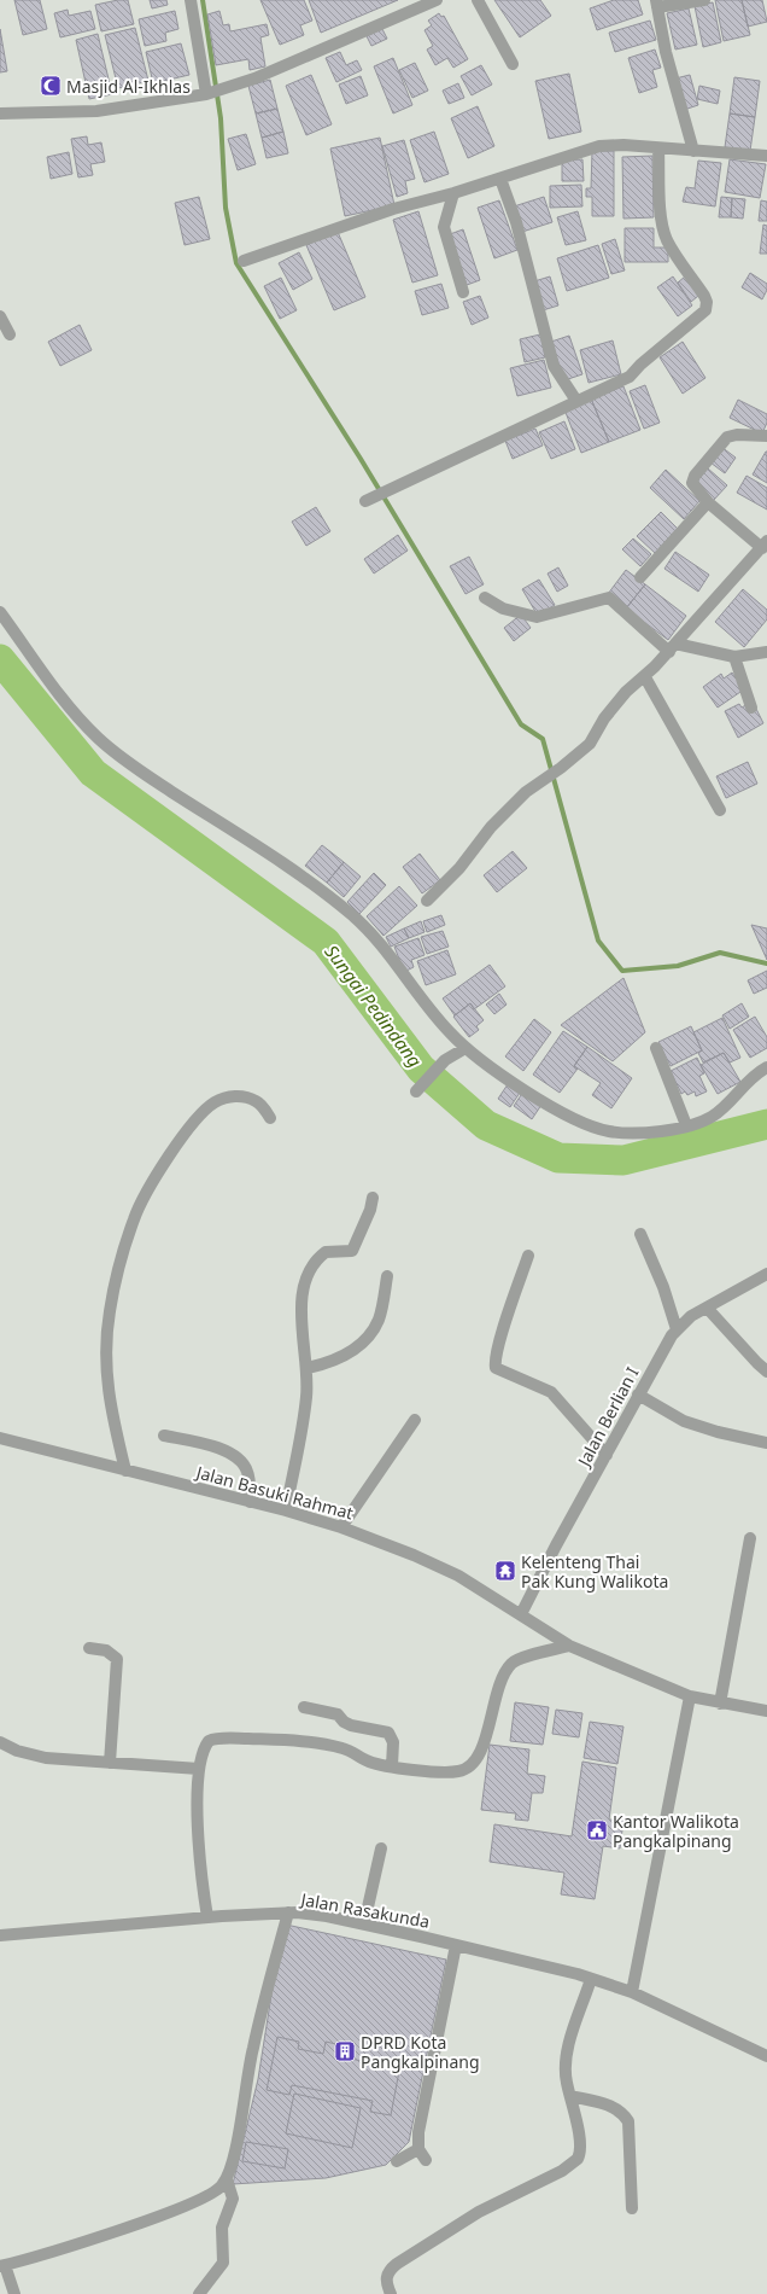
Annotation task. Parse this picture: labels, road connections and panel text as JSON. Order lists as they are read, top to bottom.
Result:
{
  "streets": {
    "street": ["Jalan Berlian I", "Jalan Basuki Rahmat", "Jalan Rasakunda"]
  },
  "crossings": [
    ["Jalan Berlian I", "Jalan Basuki Rahmat"]
  ],
  "water": ["Sungai Pedindang"],
  "places": {
    "mosque": ["Masjid Al-Ikhlas"],
    "temple": ["Kelenteng Thai Pak Kung Walikota"],
    "public building": ["Kantor Walikota Pangkalpinang"],
    "building": ["DPRD Kota Pangkalpinang"]
  }
}
